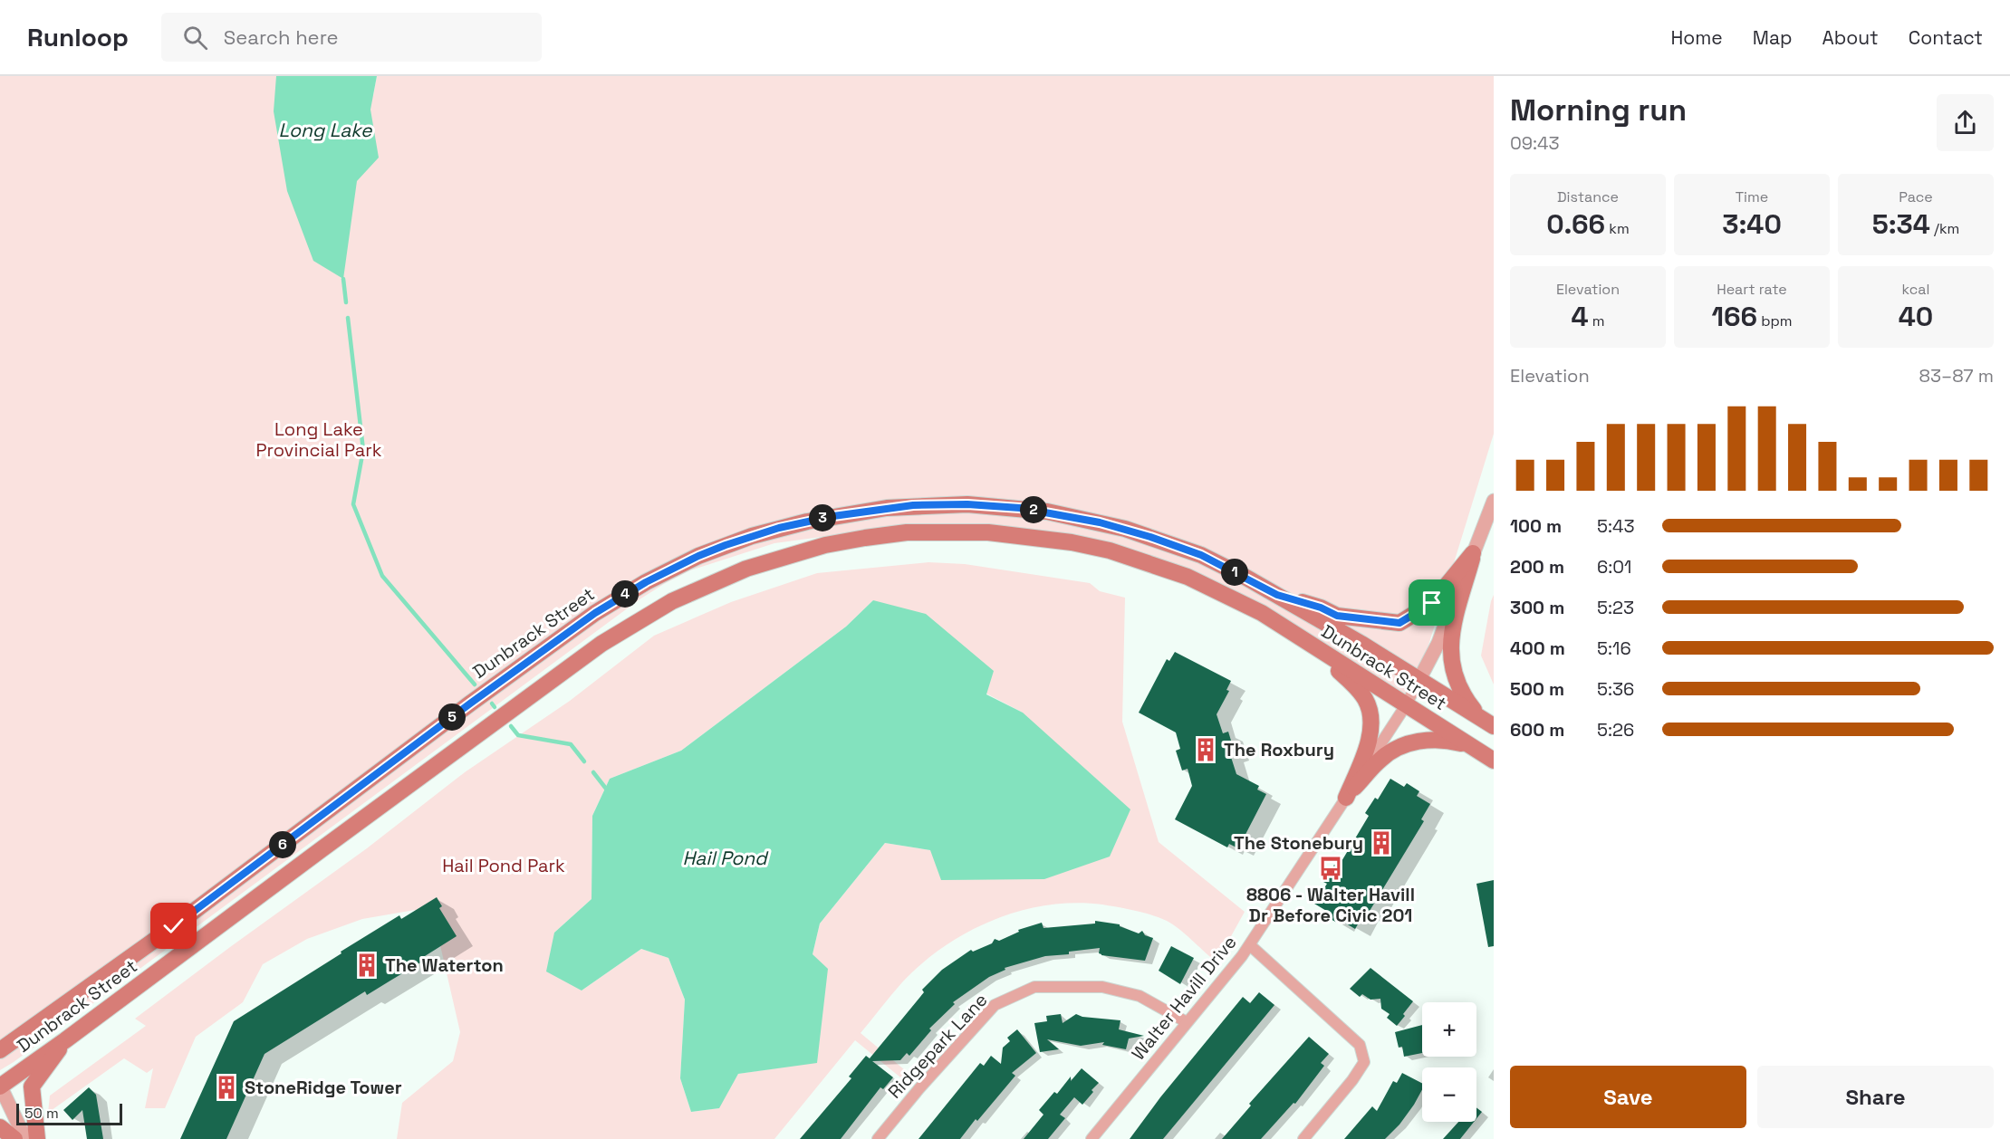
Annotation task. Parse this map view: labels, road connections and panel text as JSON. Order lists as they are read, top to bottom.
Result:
{
  "streets": {
    "main road": ["Dunbrack Street"],
    "street": ["Walter Havill Drive", "Ridgepark Lane"]
  },
  "crossings": [
    ["Dunbrack Street", "Walter Havill Drive"],
    ["Walter Havill Drive", "Ridgepark Lane"]
  ],
  "water": ["Long Lake", "Hail Pond"],
  "parks": ["Long Lake Provincial Park", "Hail Pond Park"],
  "places": {
    "building": [
      "The Roxbury",
      "The Stonebury",
      "The Waterton",
      "StoneRidge Tower"
    ],
    "bus stop": ["8806 - Walter Havill Dr Before Civic 201"]
  },
  "scale_bar": "50 m",
  "page": {
    "header": "Runloop",
    "search": "Search here",
    "nav": [
      "Home",
      "Map",
      "About",
      "Contact"
    ],
    "heading": ["Morning run", "09:43"],
    "stats": [
      ["Distance", "0.66 km"],
      ["Time", "3:40"],
      ["Pace", "5:34 /km"],
      ["Elevation", "4 m"],
      ["Heart rate", "166 bpm"],
      ["kcal", "40"]
    ],
    "chart": ["Elevation", "83–87 m"],
    "pins": [
      "2",
      "3",
      "1",
      "4",
      "5",
      "6"
    ],
    "list": [
      {
        "name": "100 m",
        "note": "5:43"
      },
      {
        "name": "200 m",
        "note": "6:01"
      },
      {
        "name": "300 m",
        "note": "5:23"
      },
      {
        "name": "400 m",
        "note": "5:16"
      },
      {
        "name": "500 m",
        "note": "5:36"
      },
      {
        "name": "600 m",
        "note": "5:26"
      }
    ],
    "map_buttons": ["+", "−"],
    "buttons": ["Save", "Share"],
    "scale": "50 m"
  }
}
